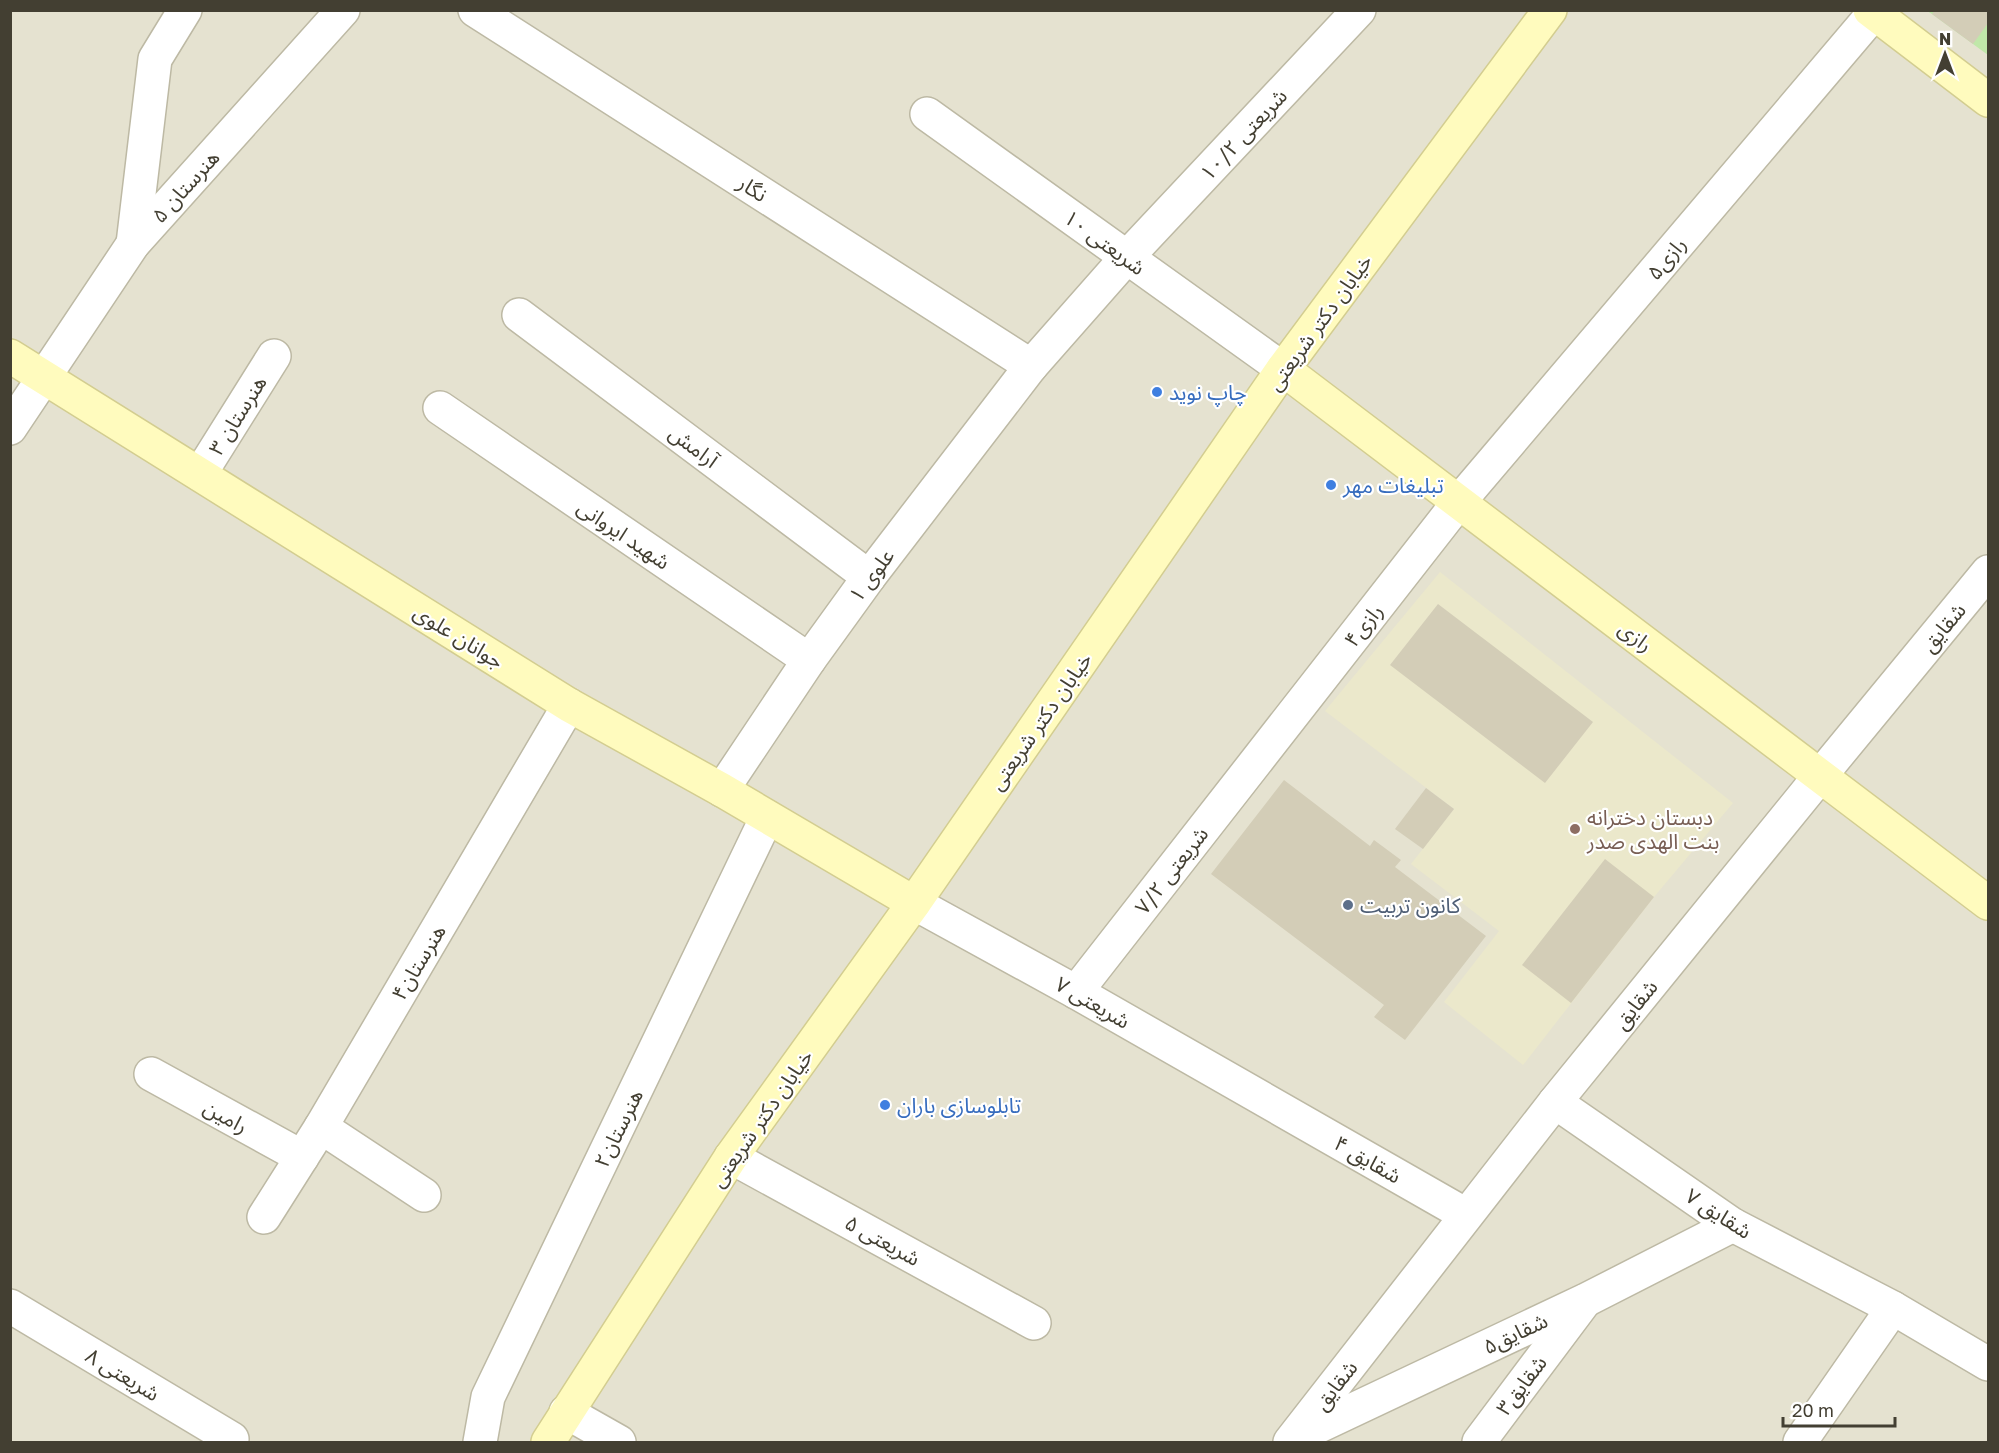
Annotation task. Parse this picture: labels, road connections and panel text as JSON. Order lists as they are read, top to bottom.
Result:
{
  "streets": {
    "street": [
      "شریعتی ۱۰/۲",
      "هنرستان ۵",
      "نگار",
      "شریعتی ۱۰",
      "رازی۵",
      "خیابان دکتر شریعتی",
      "هنرستان ۳",
      "آرامش",
      "شهید ایروانی",
      "علوی ۱",
      "رازی۴",
      "شقایق",
      "جوانان علوی",
      "رازی",
      "شریعتی ۷/۲",
      "هنرستان۴",
      "۷ شریعتی",
      "رامین",
      "هنرستان۲",
      "شقایق ۴",
      "شقایق ۷",
      "شریعتی ۵",
      "شقایق۵",
      "شریعتی ۸",
      "شقایق۳"
    ]
  },
  "crossings": [
    ["شریعتی ۱۰/۲", "نگار"],
    ["شریعتی ۱۰/۲", "شریعتی ۱۰"],
    ["شریعتی ۱۰/۲", "علوی ۱"],
    ["هنرستان ۵", "جوانان علوی"],
    ["نگار", "علوی ۱"],
    ["شریعتی ۱۰", "خیابان دکتر شریعتی"],
    ["شریعتی ۱۰", "رازی"],
    ["رازی۵", "رازی۴"],
    ["رازی۵", "رازی"],
    ["خیابان دکتر شریعتی", "جوانان علوی"],
    ["خیابان دکتر شریعتی", "رازی"],
    ["خیابان دکتر شریعتی", "۷ شریعتی"],
    ["خیابان دکتر شریعتی", "شریعتی ۵"],
    ["هنرستان ۳", "جوانان علوی"],
    ["آرامش", "علوی ۱"],
    ["شهید ایروانی", "علوی ۱"],
    ["علوی ۱", "جوانان علوی"],
    ["رازی۴", "رازی"],
    ["رازی۴", "شریعتی ۷/۲"],
    ["شقایق", "رازی"],
    ["شقایق", "شقایق ۴"],
    ["شقایق", "شقایق ۷"],
    ["شقایق", "شقایق۵"],
    ["جوانان علوی", "هنرستان۴"],
    ["جوانان علوی", "۷ شریعتی"],
    ["جوانان علوی", "هنرستان۲"],
    ["شریعتی ۷/۲", "۷ شریعتی"],
    ["هنرستان۴", "رامین"],
    ["۷ شریعتی", "شقایق ۴"],
    ["شقایق ۷", "شقایق۵"],
    ["شقایق۵", "شقایق۳"]
  ],
  "places": [
    "چاپ نوید",
    "تبلیغات مهر",
    "دبستان دخترانه بنت الهدی صدر",
    "کانون تربیت",
    "تابلوسازی باران"
  ],
  "scale_bar": "20 m",
  "north": "top"
}
